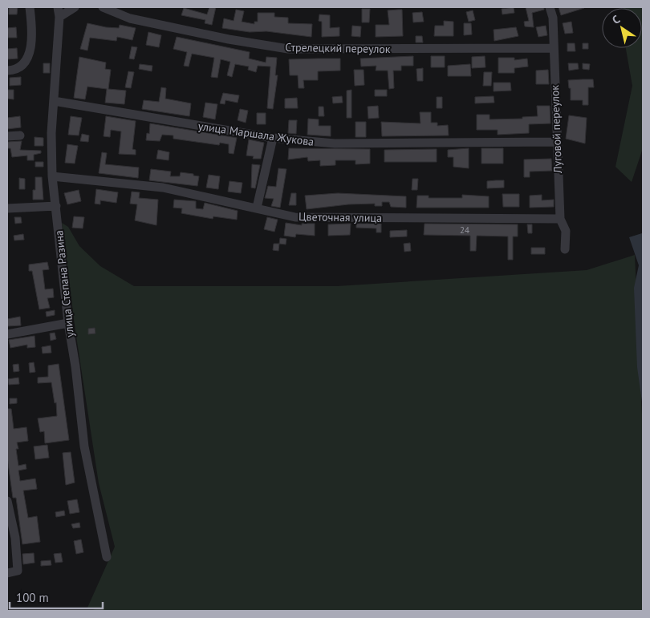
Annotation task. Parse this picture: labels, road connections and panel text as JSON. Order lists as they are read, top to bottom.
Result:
{
  "streets": {
    "street": [
      "Стрелецкий переулок",
      "Луговой переулок",
      "улица Маршала Жукова",
      "Цветочная улица",
      "улица Степана Разина"
    ]
  },
  "crossings": [
    ["Стрелецкий переулок", "Луговой переулок"],
    ["Луговой переулок", "улица Маршала Жукова"],
    ["Луговой переулок", "Цветочная улица"],
    ["улица Маршала Жукова", "улица Степана Разина"],
    ["Цветочная улица", "улица Степана Разина"]
  ],
  "house_numbers": ["24"],
  "scale_bar": "100 m",
  "north": "top left"
}
